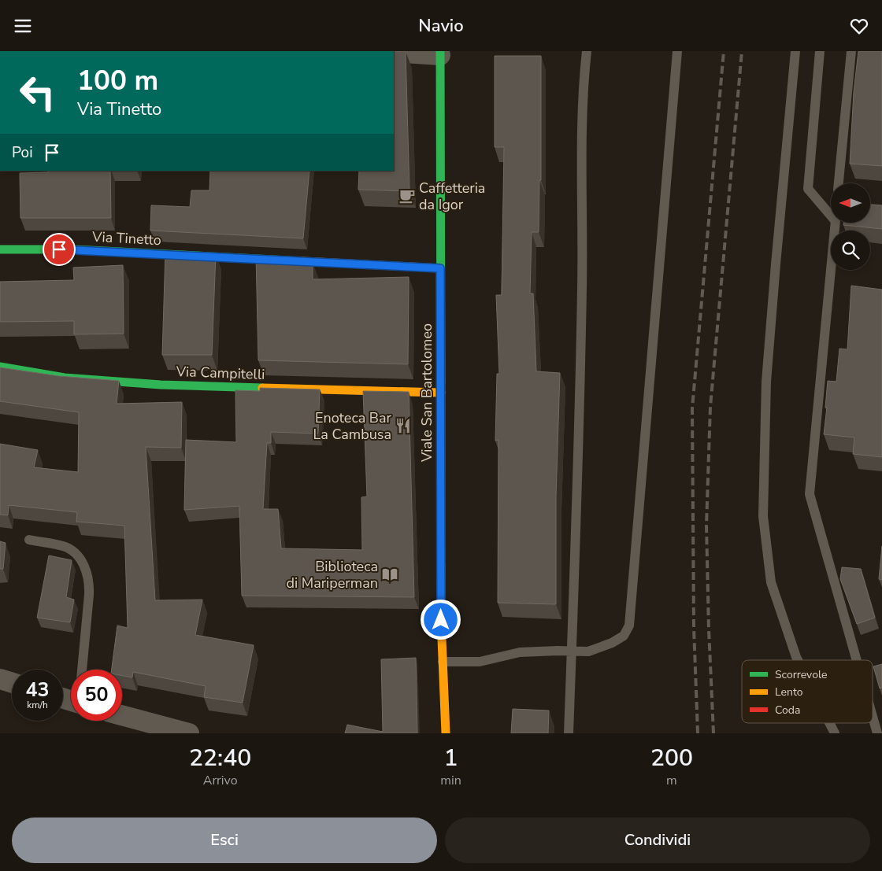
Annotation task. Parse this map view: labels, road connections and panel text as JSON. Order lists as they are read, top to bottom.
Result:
{
  "streets": {
    "street": ["Via Tinetto", "Via Campitelli", "Viale San Bartolomeo"]
  },
  "crossings": [
    ["Via Tinetto", "Viale San Bartolomeo"],
    ["Via Campitelli", "Viale San Bartolomeo"]
  ],
  "places": {
    "cafe": ["Caffetteria da Igor"],
    "restaurant": ["Enoteca Bar La Cambusa"],
    "library": ["Biblioteca di Mariperman"]
  },
  "legend": ["Scorrevole", "Lento", "Coda"],
  "north": "left",
  "page": {
    "header": "Navio",
    "turn": ["100 m", "Via Tinetto"],
    "then": "Poi",
    "speed": "43 km/h",
    "limit": "50",
    "eta": [
      "22:40",
      "Arrivo",
      "1",
      "min",
      "200",
      "m"
    ],
    "buttons": ["Esci", "Condividi"]
  }
}
